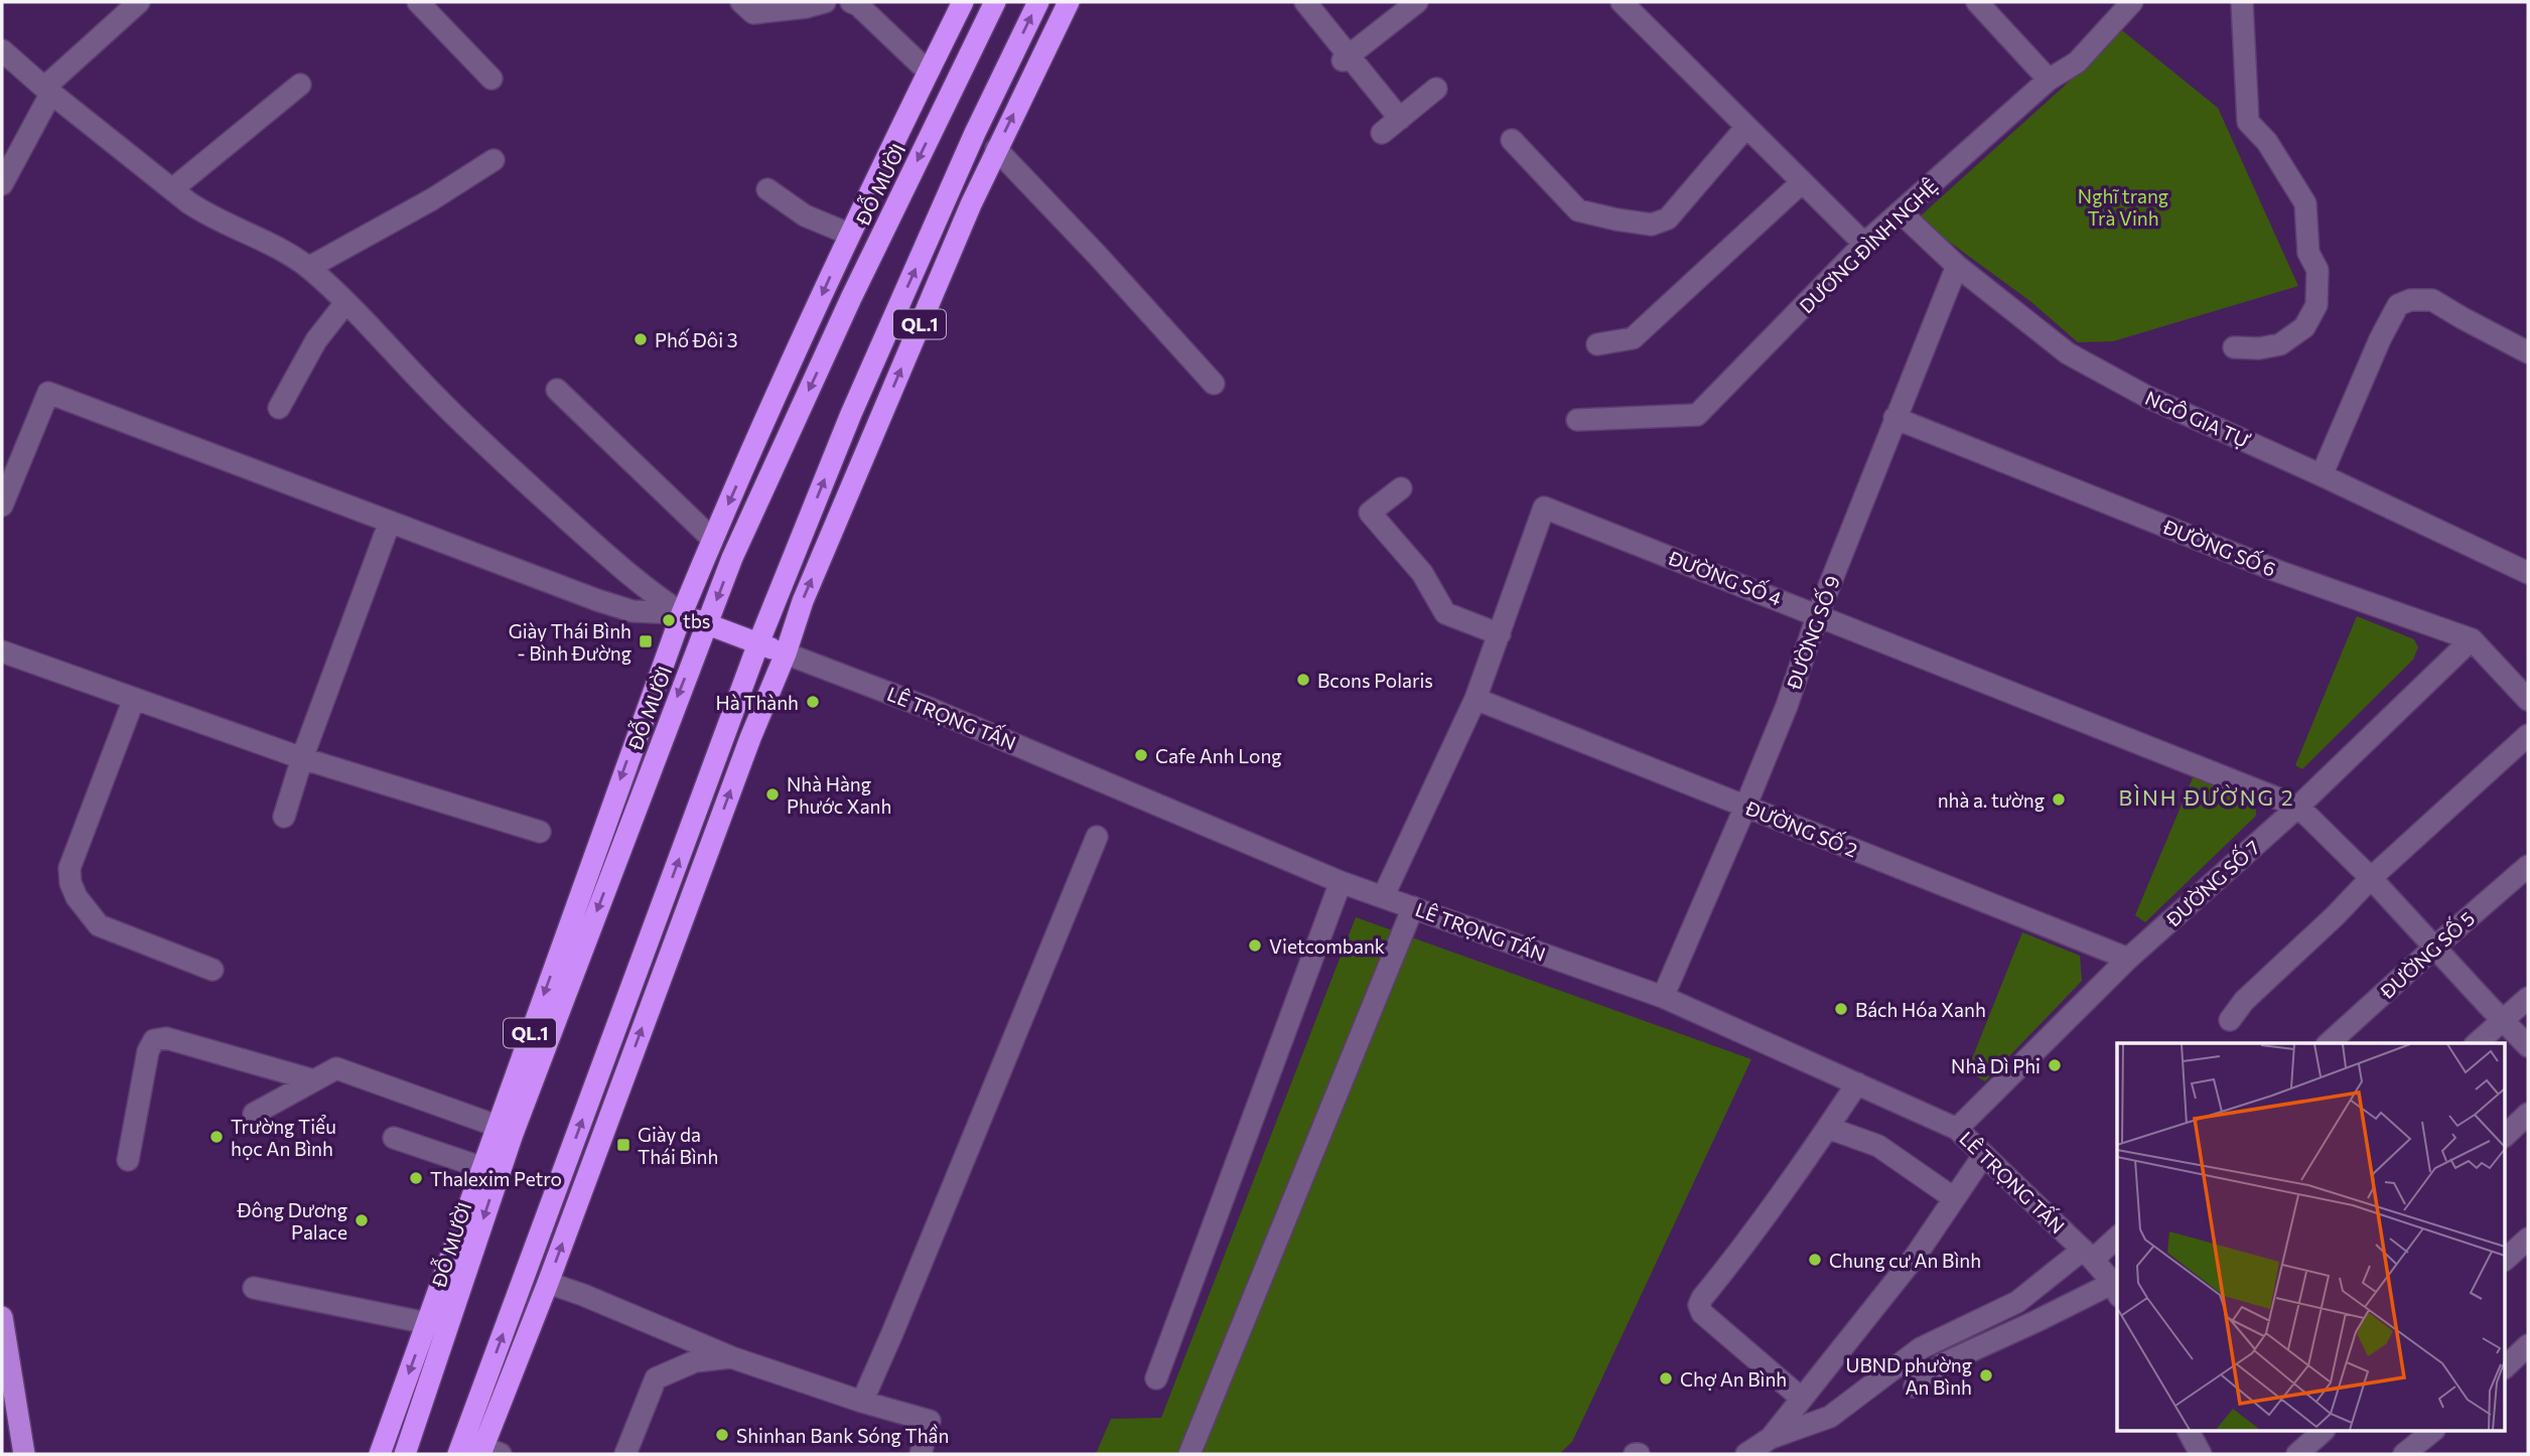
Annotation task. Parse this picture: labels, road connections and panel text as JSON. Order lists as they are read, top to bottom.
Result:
{
  "streets": {
    "highway": ["ĐỖ MƯỜI", "QL.1"],
    "street": [
      "DƯƠNG ĐÌNH NGHỆ",
      "NGÔ GIA TỰ",
      "ĐƯỜNG SỐ 6",
      "ĐƯỜNG SỐ 4",
      "ĐƯỜNG SỐ 9",
      "LÊ TRỌNG TẤN",
      "ĐƯỜNG SỐ 2",
      "ĐƯỜNG SỐ 7",
      "ĐƯỜNG SỐ 5"
    ]
  },
  "crossings": [
    ["DƯƠNG ĐÌNH NGHỆ", "NGÔ GIA TỰ"],
    ["QL.1", "LÊ TRỌNG TẤN"],
    ["NGÔ GIA TỰ", "ĐƯỜNG SỐ 9"],
    ["ĐƯỜNG SỐ 6", "ĐƯỜNG SỐ 9"],
    ["ĐƯỜNG SỐ 6", "ĐƯỜNG SỐ 7"],
    ["ĐƯỜNG SỐ 4", "ĐƯỜNG SỐ 9"],
    ["ĐƯỜNG SỐ 4", "LÊ TRỌNG TẤN"],
    ["ĐƯỜNG SỐ 4", "ĐƯỜNG SỐ 2"],
    ["ĐƯỜNG SỐ 4", "ĐƯỜNG SỐ 7"],
    ["ĐƯỜNG SỐ 9", "LÊ TRỌNG TẤN"],
    ["ĐƯỜNG SỐ 9", "ĐƯỜNG SỐ 2"],
    ["LÊ TRỌNG TẤN", "ĐƯỜNG SỐ 7"],
    ["ĐƯỜNG SỐ 2", "ĐƯỜNG SỐ 7"]
  ],
  "districts": ["BÌNH ĐƯỜNG 2"],
  "parks": ["Nghĩ trang Trà Vinh"],
  "places": {
    "other": [
      "Phố Đôi 3",
      "tbs",
      "Bcons Polaris",
      "Hà Thành",
      "Cafe Anh Long",
      "Nhà Hàng Phước Xanh",
      "nhà a. tường",
      "Vietcombank",
      "Bách Hóa Xanh",
      "Nhà Dì Phi",
      "Trường Tiểu học An Bình",
      "Thalexim Petro",
      "Đông Dương Palace",
      "Chung cư An Bình",
      "UBND phường An Bình",
      "Chợ An Bình",
      "Shinhan Bank Sóng Thần"
    ],
    "transit": ["Giày Thái Bình - Bình Đường", "Giày da Thái Bình"]
  }
}
